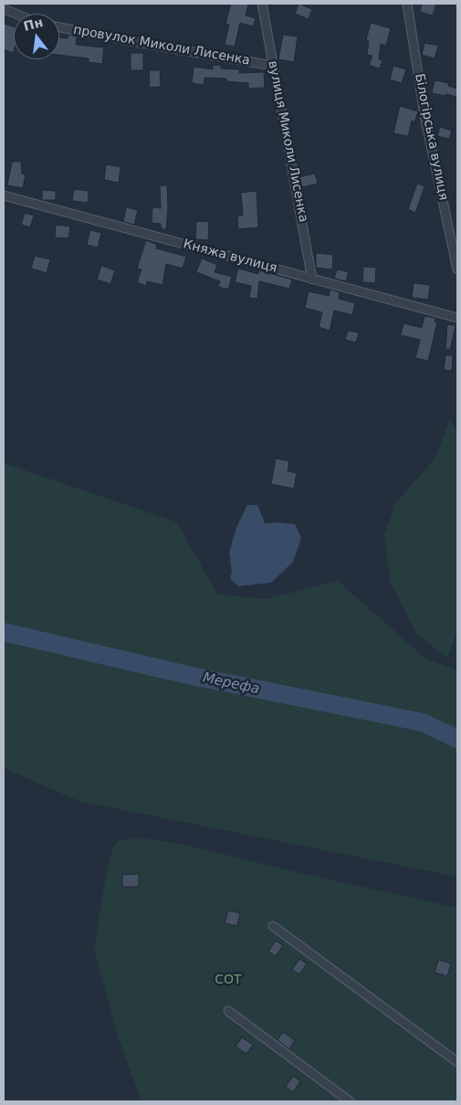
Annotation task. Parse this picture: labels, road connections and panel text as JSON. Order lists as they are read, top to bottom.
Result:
{
  "streets": {
    "street": [
      "провулок Миколи Лисенка",
      "Білогірська вулиця",
      "вулиця Миколи Лисенка",
      "Княжа вулиця"
    ]
  },
  "crossings": [
    ["провулок Миколи Лисенка", "вулиця Миколи Лисенка"],
    ["вулиця Миколи Лисенка", "Княжа вулиця"]
  ],
  "water": ["Мерефа"],
  "parks": ["СОТ"],
  "north": "top"
}
